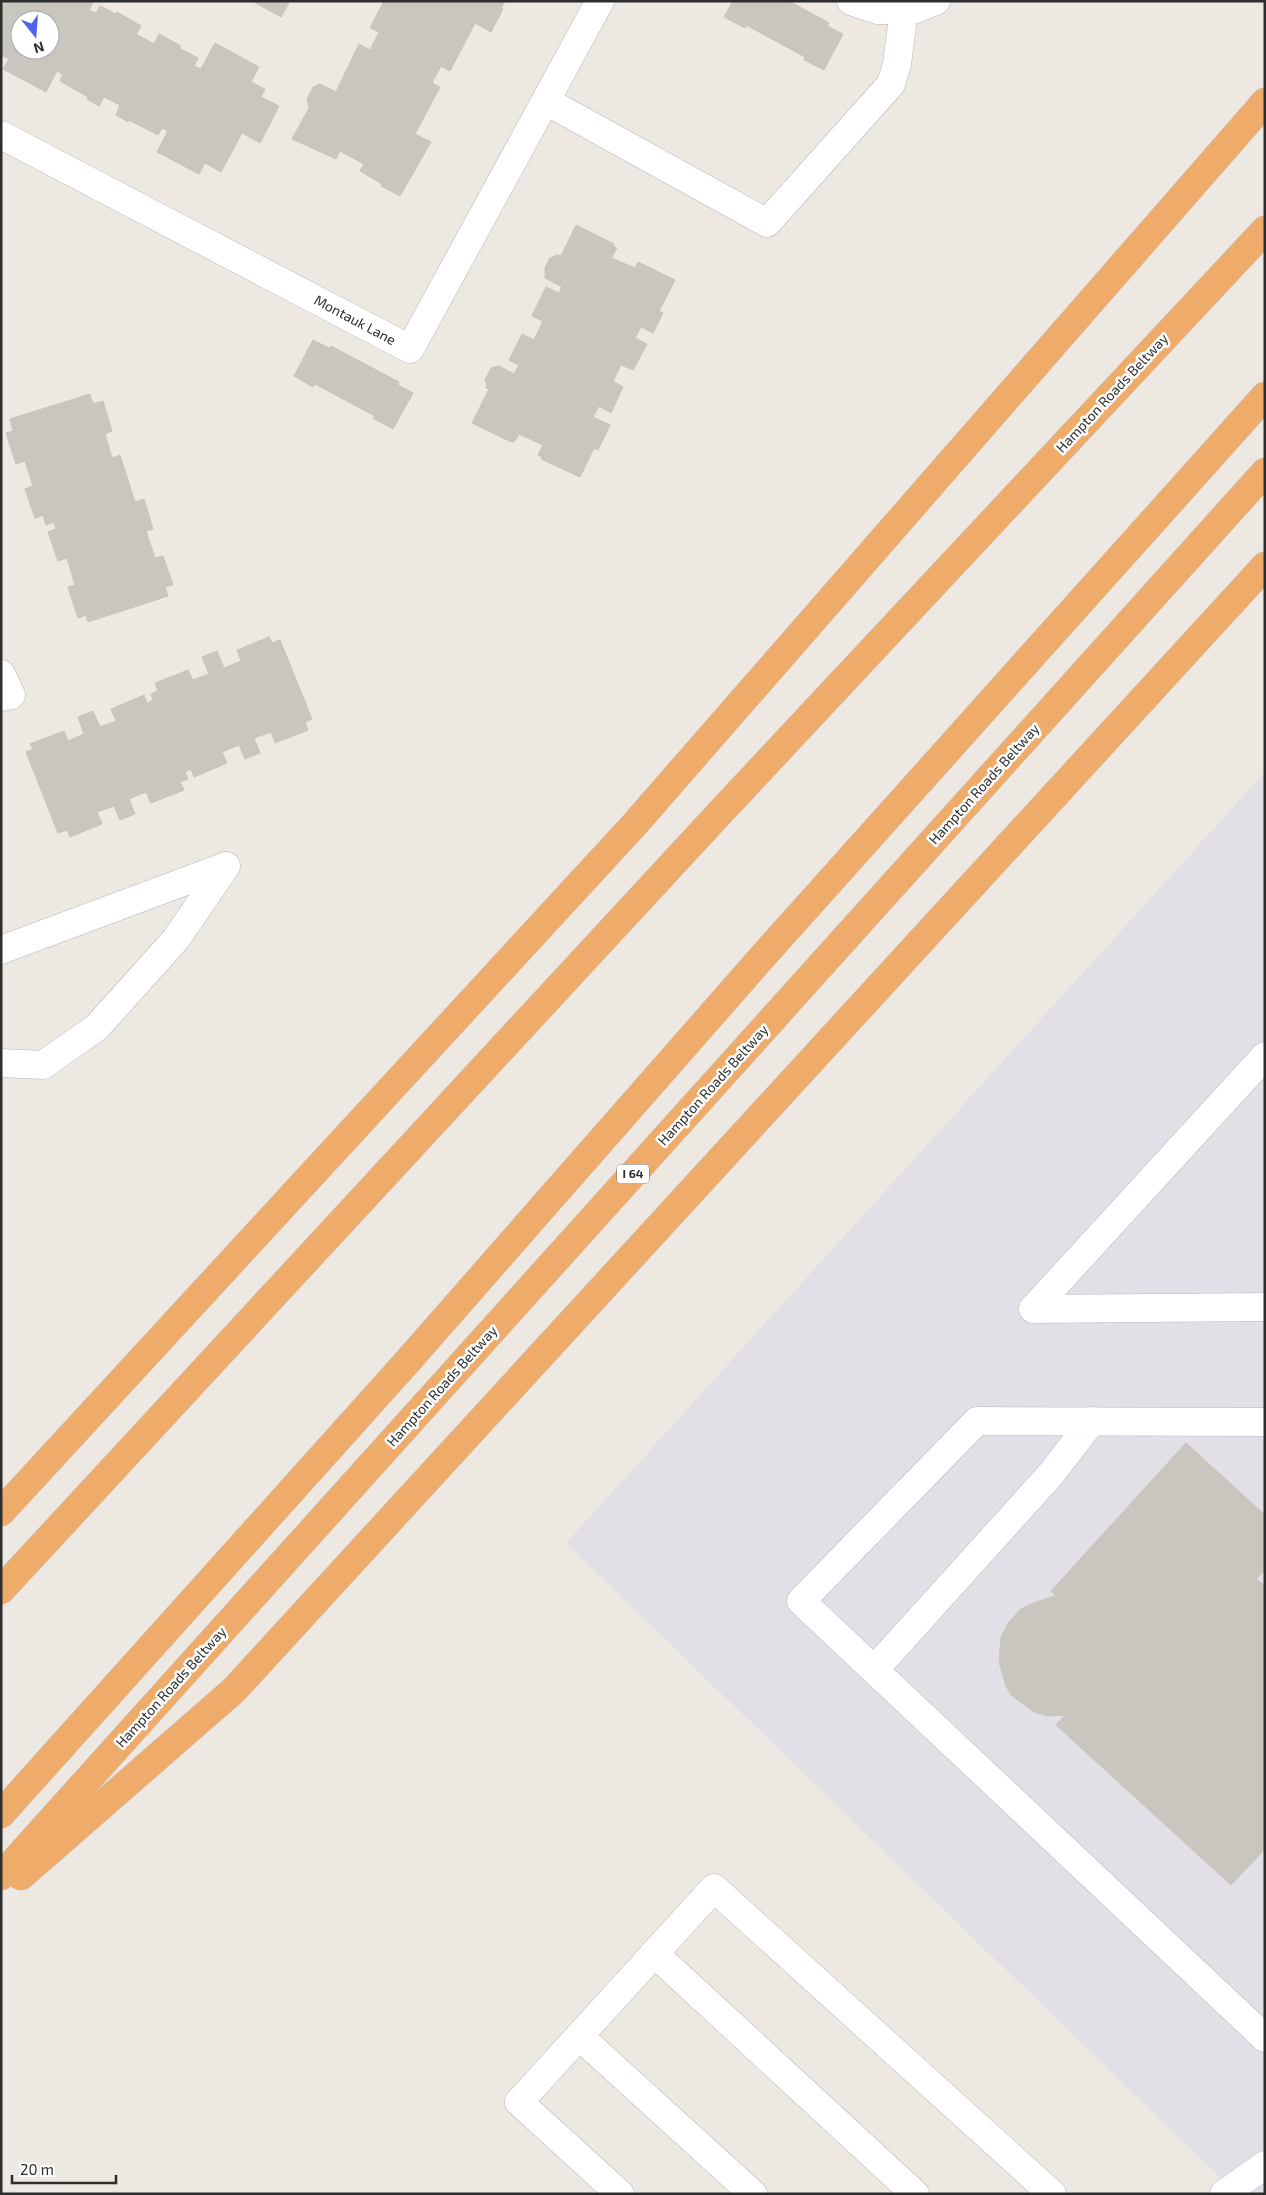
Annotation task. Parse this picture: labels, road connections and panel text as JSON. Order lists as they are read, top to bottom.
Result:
{
  "streets": {
    "highway": ["Hampton Roads Beltway", "I 64"],
    "street": ["Montauk Lane"]
  },
  "scale_bar": "20 m",
  "north": "bottom"
}
